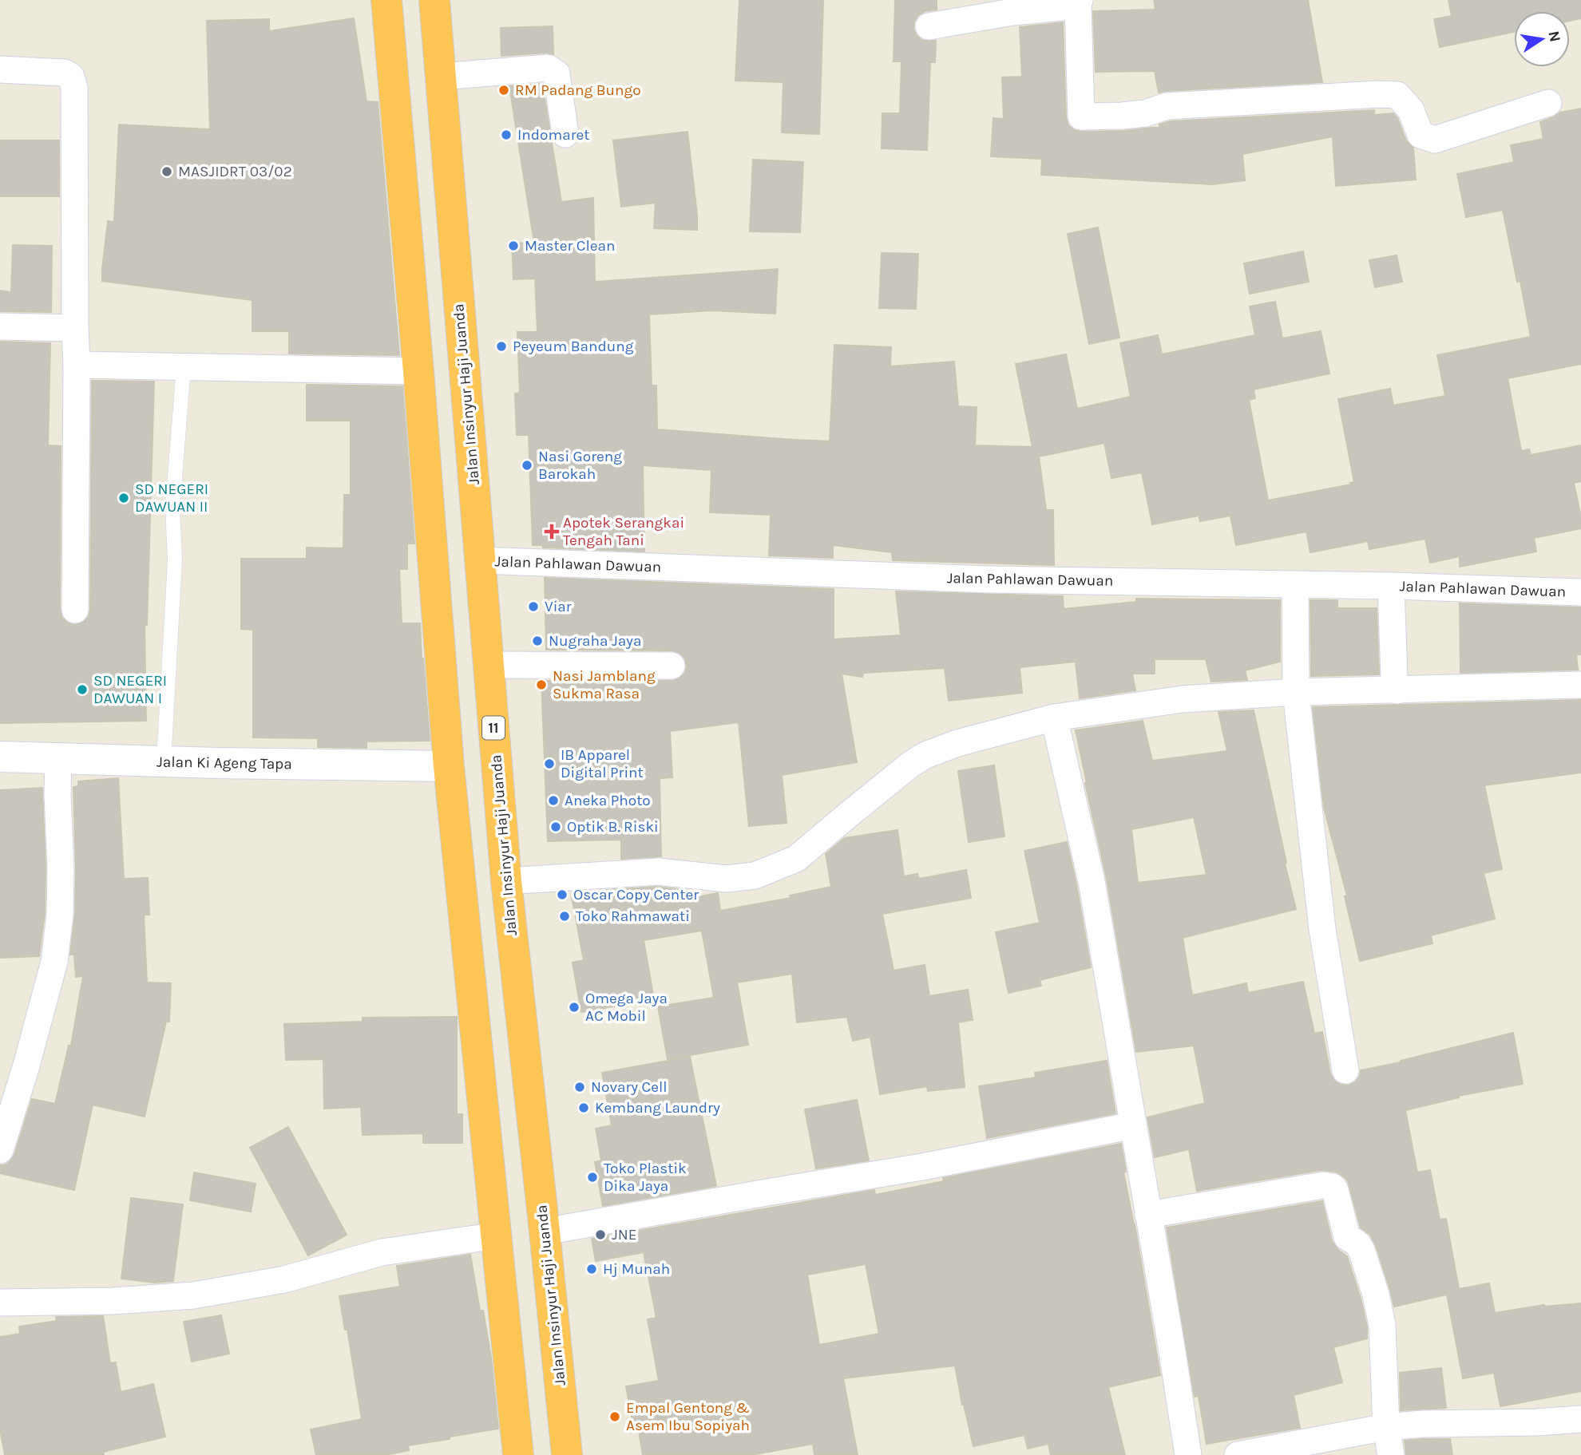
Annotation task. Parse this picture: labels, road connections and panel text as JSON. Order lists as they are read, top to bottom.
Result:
{
  "streets": {
    "highway": ["Jalan Insinyur Haji Juanda", "11"],
    "street": ["Jalan Pahlawan Dawuan", "Jalan Ki Ageng Tapa"]
  },
  "crossings": [
    ["Jalan Insinyur Haji Juanda", "Jalan Pahlawan Dawuan"]
  ],
  "places": {
    "other": [
      "RM Padang Bungo",
      "Indomaret",
      "MASJIDRT 03/02",
      "Master Clean",
      "Peyeum Bandung",
      "Nasi Goreng Barokah",
      "SD NEGERI DAWUAN II",
      "Viar",
      "Nugraha Jaya",
      "Nasi Jamblang Sukma Rasa",
      "SD NEGERI DAWUAN I",
      "IB Apparel Digital Print",
      "Aneka Photo",
      "Optik B. Riski",
      "Oscar Copy Center",
      "Toko Rahmawati",
      "Omega Jaya AC Mobil",
      "Novary Cell",
      "Kembang Laundry",
      "Toko Plastik Dika Jaya",
      "JNE",
      "Hj Munah",
      "Empal Gentong & Asem Ibu Sopiyah"
    ],
    "health": ["Apotek Serangkai Tengah Tani"]
  },
  "north": "right"
}
